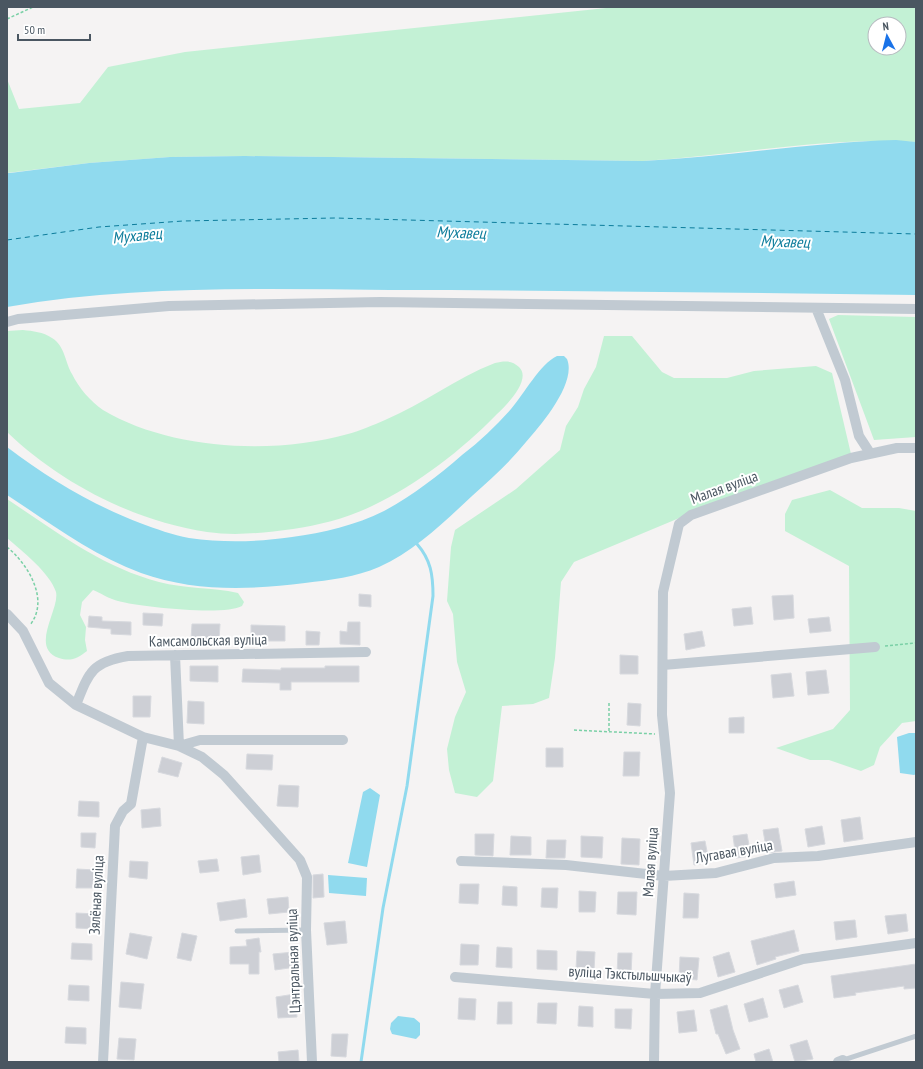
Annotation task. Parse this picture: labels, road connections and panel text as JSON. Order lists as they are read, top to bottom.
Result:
{
  "streets": {
    "street": [
      "Малая вуліца",
      "Камсамольская вуліца",
      "Лугавая вуліца",
      "Зялёная вуліца",
      "Цэнтральная вуліца",
      "вуліца Тэкстыльшчыкаў"
    ]
  },
  "crossings": [
    ["Малая вуліца", "Лугавая вуліца"],
    ["Малая вуліца", "вуліца Тэкстыльшчыкаў"]
  ],
  "water": ["Мухавец"],
  "scale_bar": "50 m",
  "north": "top"
}
